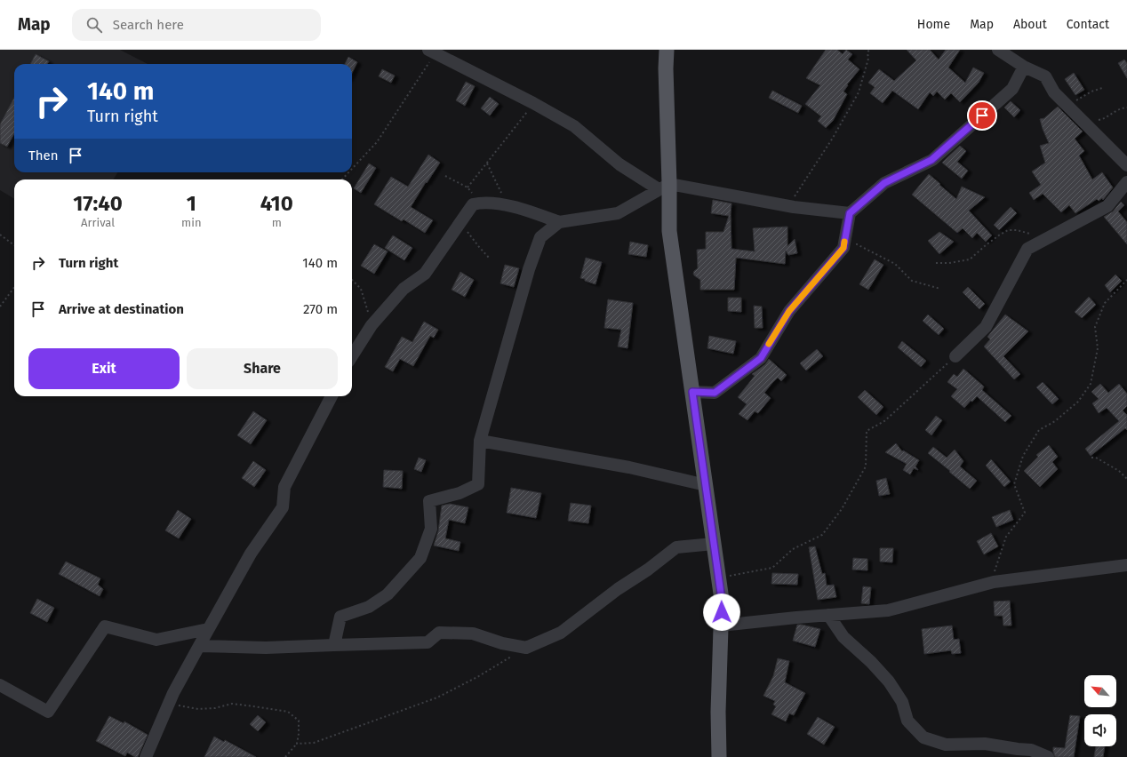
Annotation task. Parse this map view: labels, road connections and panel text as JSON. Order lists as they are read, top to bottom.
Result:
{
  "north": "top left",
  "page": {
    "header": "Map",
    "search": "Search here",
    "nav": [
      "Home",
      "Map",
      "About",
      "Contact"
    ],
    "turn": ["140 m", "Turn right"],
    "then": "Then",
    "eta": [
      "17:40",
      "Arrival",
      "1",
      "min",
      "410",
      "m"
    ],
    "list": [
      {
        "name": "Turn right",
        "value": "140 m"
      },
      {
        "name": "Arrive at destination",
        "value": "270 m"
      }
    ],
    "buttons": ["Exit", "Share"]
  }
}
